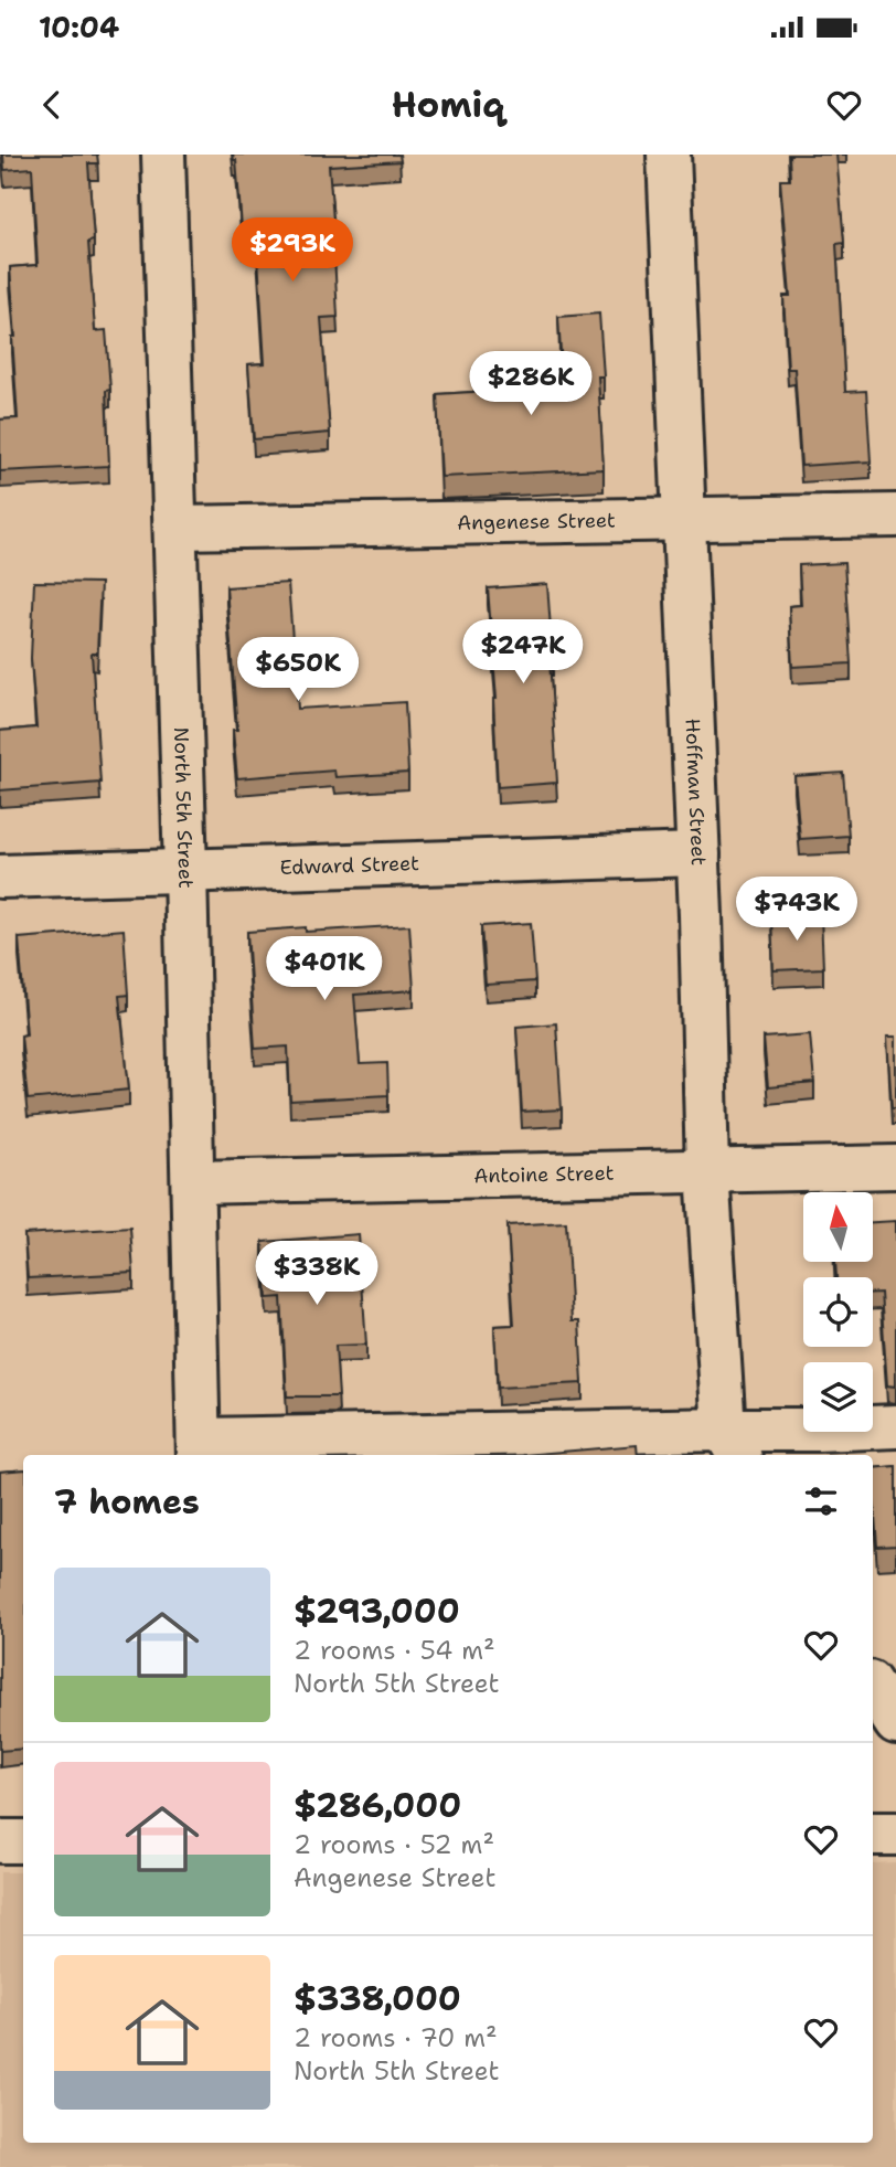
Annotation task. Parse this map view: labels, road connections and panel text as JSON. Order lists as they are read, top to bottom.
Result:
{
  "streets": {
    "street": [
      "Angenese Street",
      "Hoffman Street",
      "North 5th Street",
      "Edward Street",
      "Antoine Street"
    ]
  },
  "crossings": [
    ["Angenese Street", "Hoffman Street"],
    ["Angenese Street", "North 5th Street"],
    ["Hoffman Street", "Edward Street"],
    ["Hoffman Street", "Antoine Street"],
    ["North 5th Street", "Edward Street"],
    ["North 5th Street", "Antoine Street"]
  ],
  "north": "top",
  "page": {
    "status": "10:04",
    "header": "Homiq",
    "price": [
      "$293K",
      "$286K",
      "$247K",
      "$650K",
      "$743K",
      "$401K",
      "$338K"
    ],
    "heading": "7 homes",
    "list": [
      {
        "name": "$293,000",
        "note": "2 rooms · 54 m² · North 5th Street"
      },
      {
        "name": "$286,000",
        "note": "2 rooms · 52 m² · Angenese Street"
      },
      {
        "name": "$338,000",
        "note": "2 rooms · 70 m² · North 5th Street"
      }
    ]
  }
}
